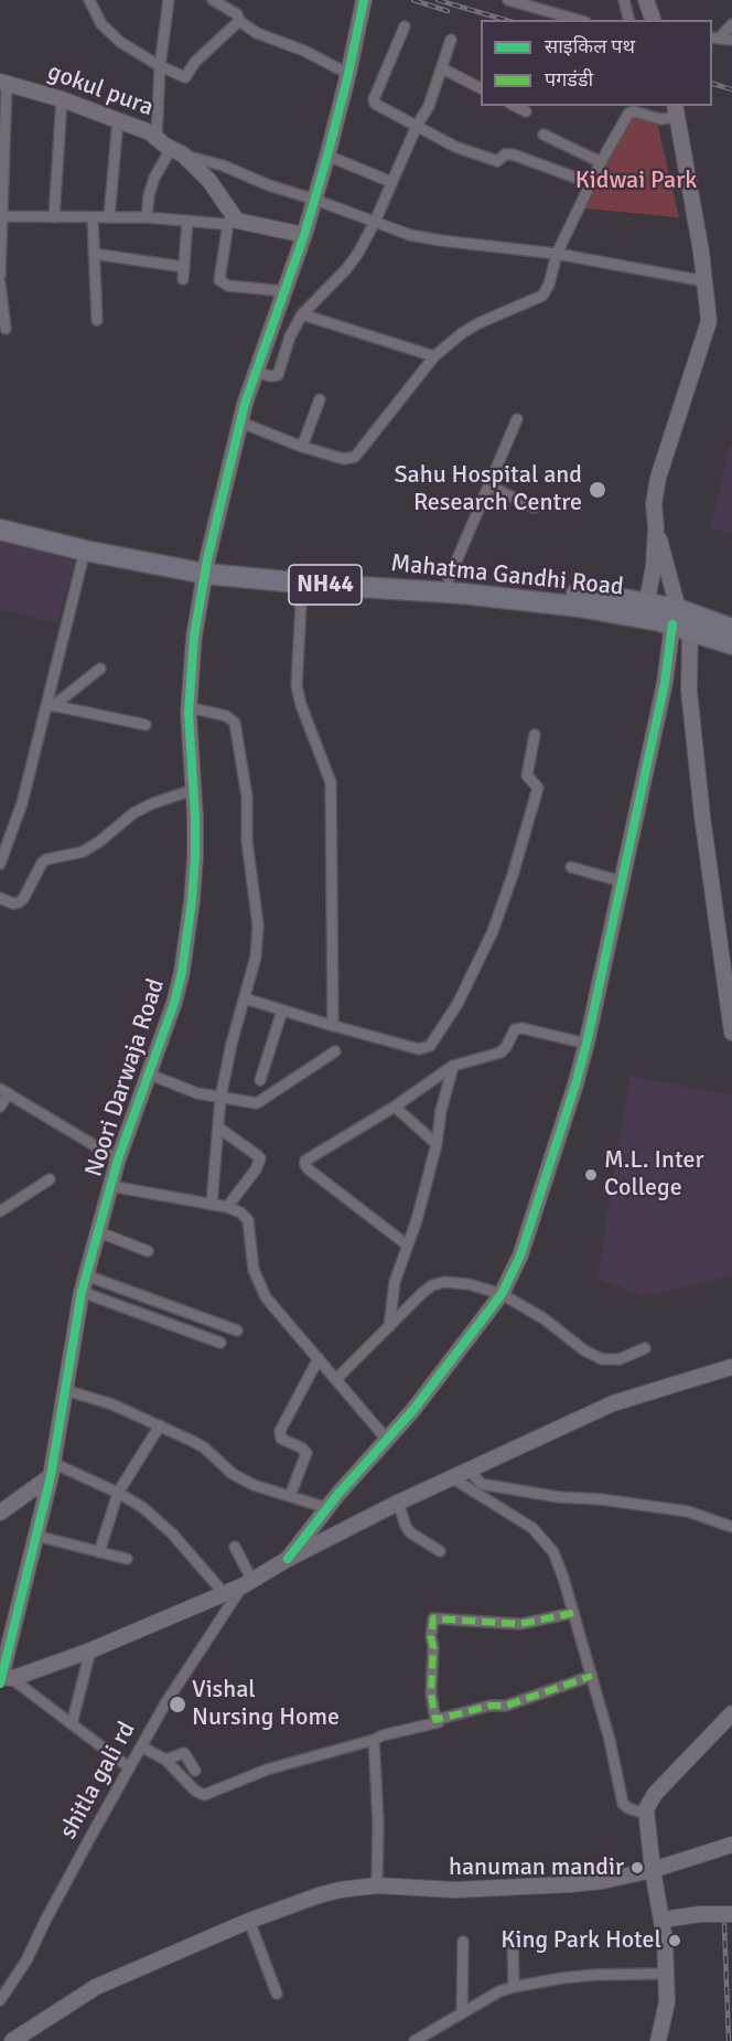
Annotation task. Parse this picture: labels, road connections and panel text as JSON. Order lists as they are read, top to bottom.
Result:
{
  "streets": {
    "highway": ["Mahatma Gandhi Road", "NH44"],
    "street": ["gokul pura", "Noori Darwaja Road", "shitla gali rd"]
  },
  "crossings": [
    ["Mahatma Gandhi Road", "Noori Darwaja Road"]
  ],
  "parks": ["Kidwai Park"],
  "places": [
    "Sahu Hospital and Research Centre",
    "M.L. Inter College",
    "Vishal Nursing Home",
    "hanuman mandir",
    "King Park Hotel"
  ],
  "legend": ["साइकिल पथ", "पगडंडी"]
}
